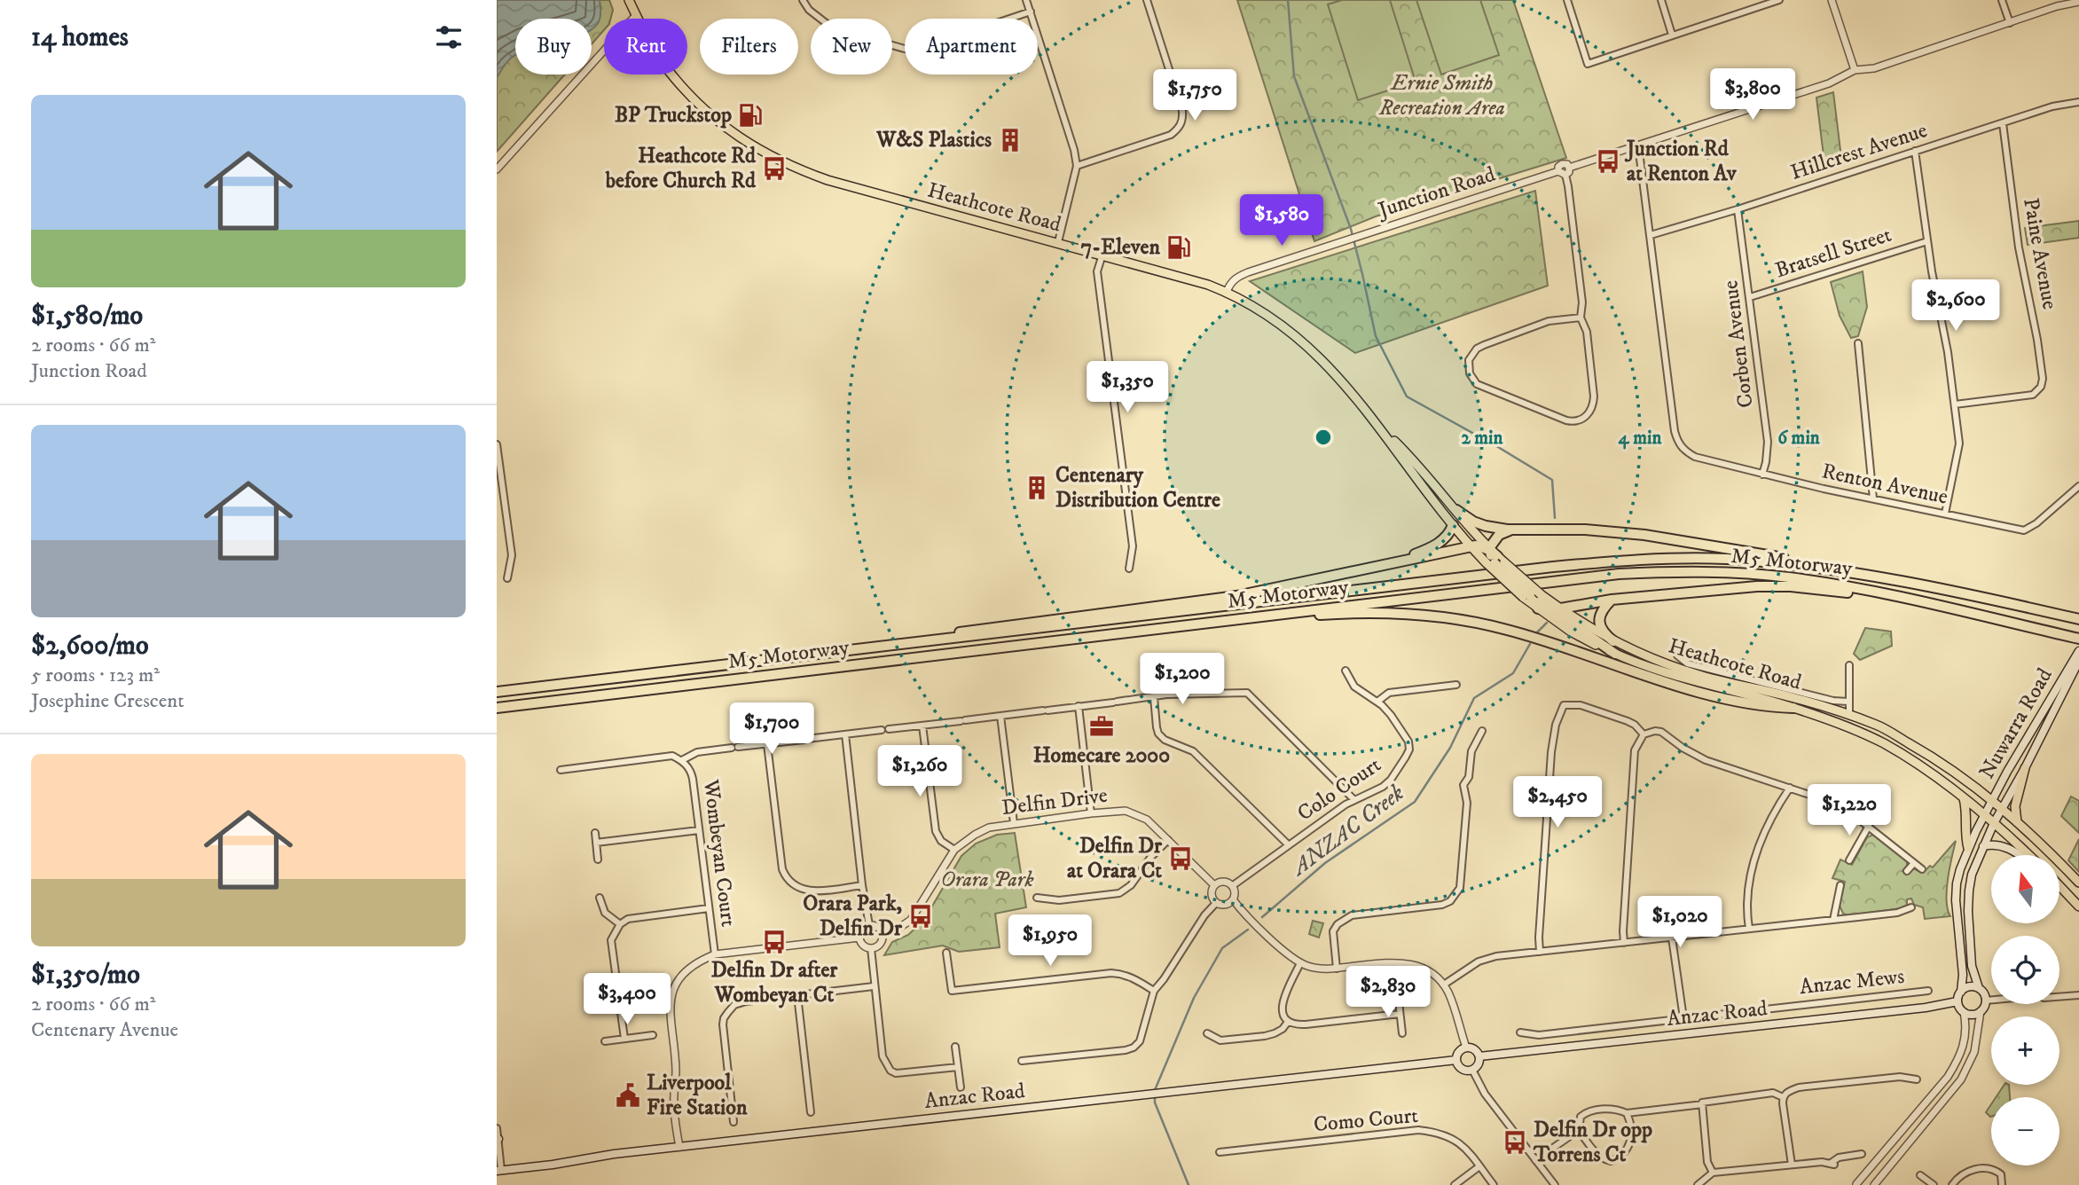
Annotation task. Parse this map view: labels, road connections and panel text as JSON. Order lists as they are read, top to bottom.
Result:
{
  "streets": {
    "highway": ["M5 Motorway"],
    "main road": ["Heathcote Road", "Nuwarra Road", "Anzac Road"],
    "street": [
      "Hillcrest Avenue",
      "Junction Road",
      "Bratsell Street",
      "Paine Avenue",
      "Corben Avenue",
      "Renton Avenue",
      "Colo Court",
      "Delfin Drive",
      "Wombeyan Court",
      "Anzac Mews",
      "Como Court"
    ]
  },
  "crossings": [
    ["Hillcrest Avenue", "Paine Avenue"],
    ["Hillcrest Avenue", "Corben Avenue"],
    ["Hillcrest Avenue", "Renton Avenue"],
    ["Junction Road", "Heathcote Road"],
    ["Heathcote Road", "Nuwarra Road"],
    ["Bratsell Street", "Corben Avenue"],
    ["Corben Avenue", "Renton Avenue"],
    ["Nuwarra Road", "Anzac Road"],
    ["Colo Court", "Delfin Drive"],
    ["Colo Court", "Wombeyan Court"]
  ],
  "water": ["ANZAC Creek"],
  "parks": ["Ernie Smith Recreation Area", "Orara Park"],
  "places": {
    "fuel station": ["BP Truckstop", "7-Eleven"],
    "building": ["W&S Plastics", "Centenary Distribution Centre"],
    "bus stop": [
      "Junction Rd at Renton Av",
      "Heathcote Rd before Church Rd",
      "Delfin Dr at Orara Ct",
      "Orara Park, Delfin Dr",
      "Delfin Dr after Wombeyan Ct",
      "Delfin Dr opp Torrens Ct"
    ],
    "office": ["Homecare 2000"],
    "public building": ["Liverpool Fire Station"]
  },
  "north": "top",
  "page": {
    "heading": "14 homes",
    "chip": [
      "Buy",
      "Rent",
      "Filters",
      "New",
      "Apartment"
    ],
    "price": [
      "$3,800",
      "$1,750",
      "$1,580",
      "$2,600",
      "$1,350",
      "$1,200",
      "$1,700",
      "$1,260",
      "$2,450",
      "$1,220",
      "$1,020",
      "$1,950",
      "$2,830",
      "$3,400"
    ],
    "list": [
      {
        "name": "$1,580/mo",
        "note": "2 rooms · 66 m² · Junction Road"
      },
      {
        "name": "$2,600/mo",
        "note": "5 rooms · 123 m² · Josephine Crescent"
      },
      {
        "name": "$1,350/mo",
        "note": "2 rooms · 66 m² · Centenary Avenue"
      }
    ],
    "map_buttons": ["+", "−"]
  },
  "rings": ["2 min", "4 min", "6 min"]
}
